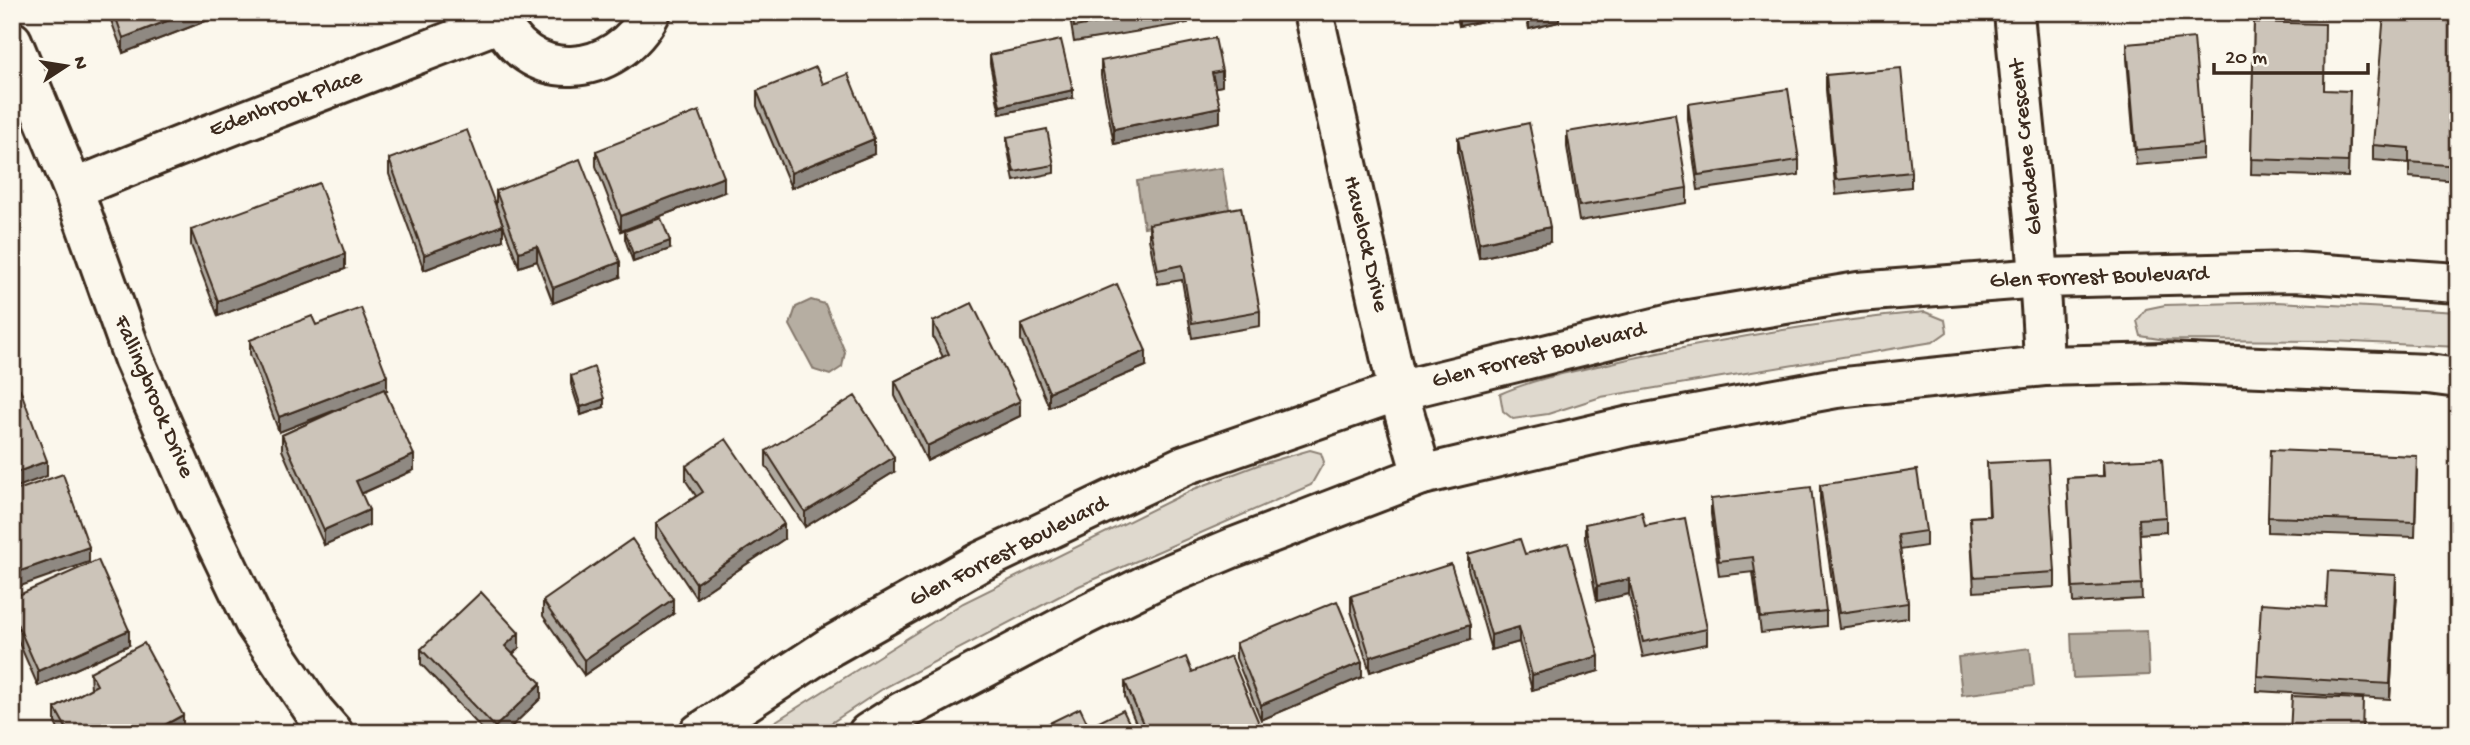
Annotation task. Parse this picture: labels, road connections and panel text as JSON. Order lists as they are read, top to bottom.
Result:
{
  "streets": {
    "street": [
      "Edenbrook Place",
      "Glendene Crescent",
      "Havelock Drive",
      "Glen Forrest Boulevard",
      "Fallingbrook Drive"
    ]
  },
  "crossings": [
    ["Edenbrook Place", "Fallingbrook Drive"],
    ["Glendene Crescent", "Glen Forrest Boulevard"],
    ["Havelock Drive", "Glen Forrest Boulevard"]
  ],
  "scale_bar": "20 m",
  "north": "right"
}
